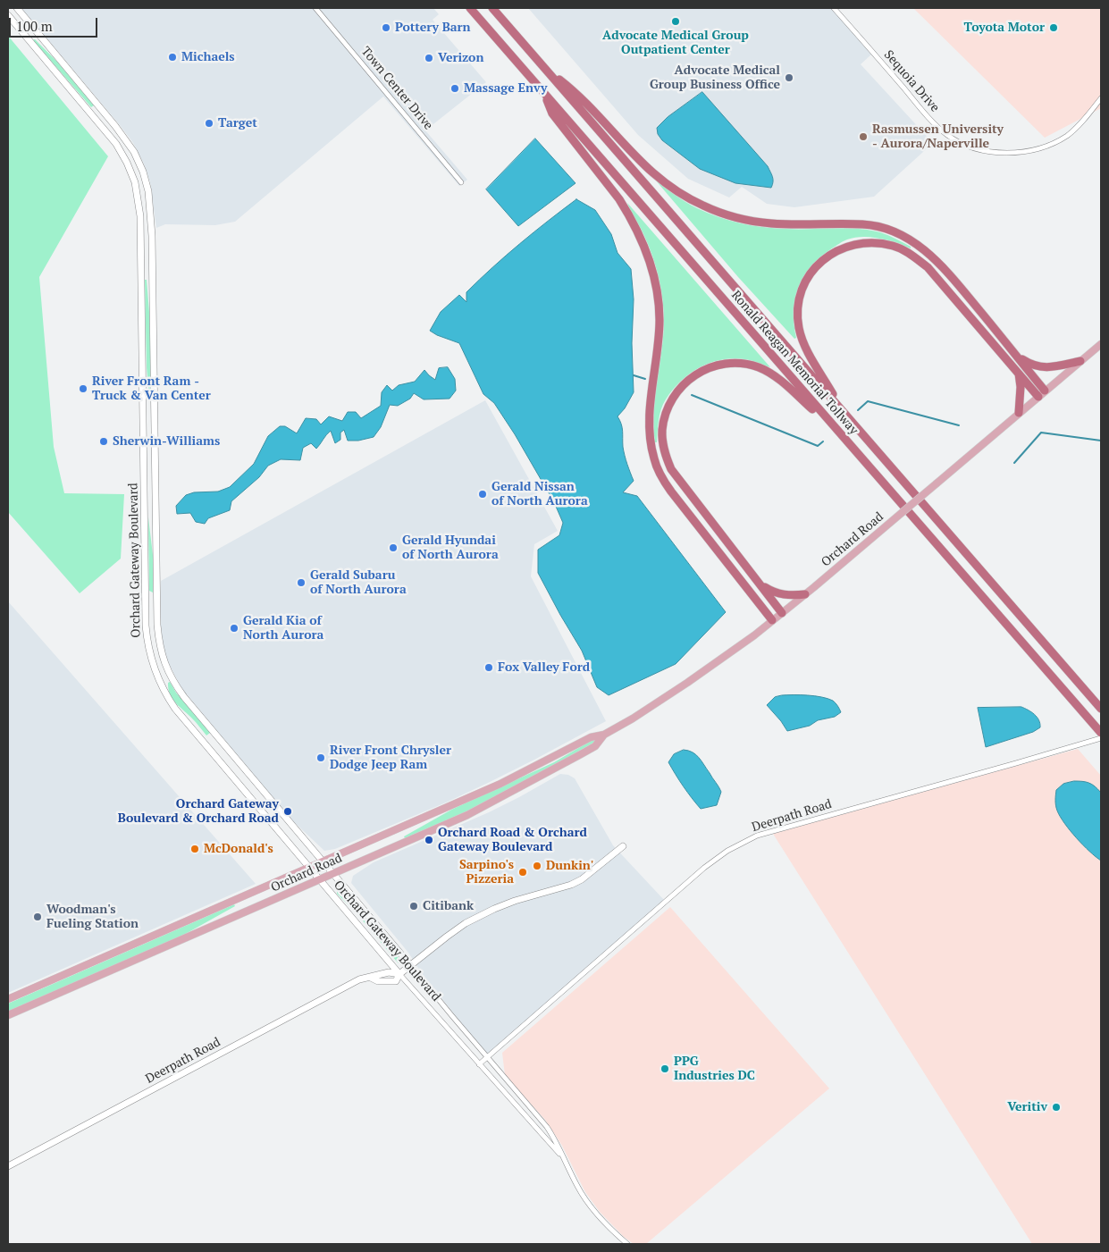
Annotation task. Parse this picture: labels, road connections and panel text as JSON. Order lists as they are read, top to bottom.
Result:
{
  "streets": {
    "highway": ["Ronald Reagan Memorial Tollway"],
    "main road": ["Orchard Road"],
    "street": [
      "Sequoia Drive",
      "Town Center Drive",
      "Orchard Gateway Boulevard",
      "Deerpath Road"
    ]
  },
  "crossings": [
    ["Orchard Road", "Orchard Gateway Boulevard"],
    ["Orchard Gateway Boulevard", "Deerpath Road"]
  ],
  "places": [
    "Advocate Medical Group Outpatient Center",
    "Pottery Barn",
    "Toyota Motor",
    "Michaels",
    "Verizon",
    "Advocate Medical Group Business Office",
    "Massage Envy",
    "Target",
    "Rasmussen University - Aurora/Naperville",
    "River Front Ram - Truck & Van Center",
    "Sherwin-Williams",
    "Gerald Nissan of North Aurora",
    "Gerald Hyundai of North Aurora",
    "Gerald Subaru of North Aurora",
    "Gerald Kia of North Aurora",
    "Fox Valley Ford",
    "River Front Chrysler Dodge Jeep Ram",
    "Orchard Gateway Boulevard & Orchard Road",
    "Orchard Road & Orchard Gateway Boulevard",
    "McDonald's",
    "Dunkin'",
    "Sarpino's Pizzeria",
    "Citibank",
    "Woodman's Fueling Station",
    "PPG Industries DC",
    "Veritiv"
  ],
  "scale_bar": "100 m"
}
